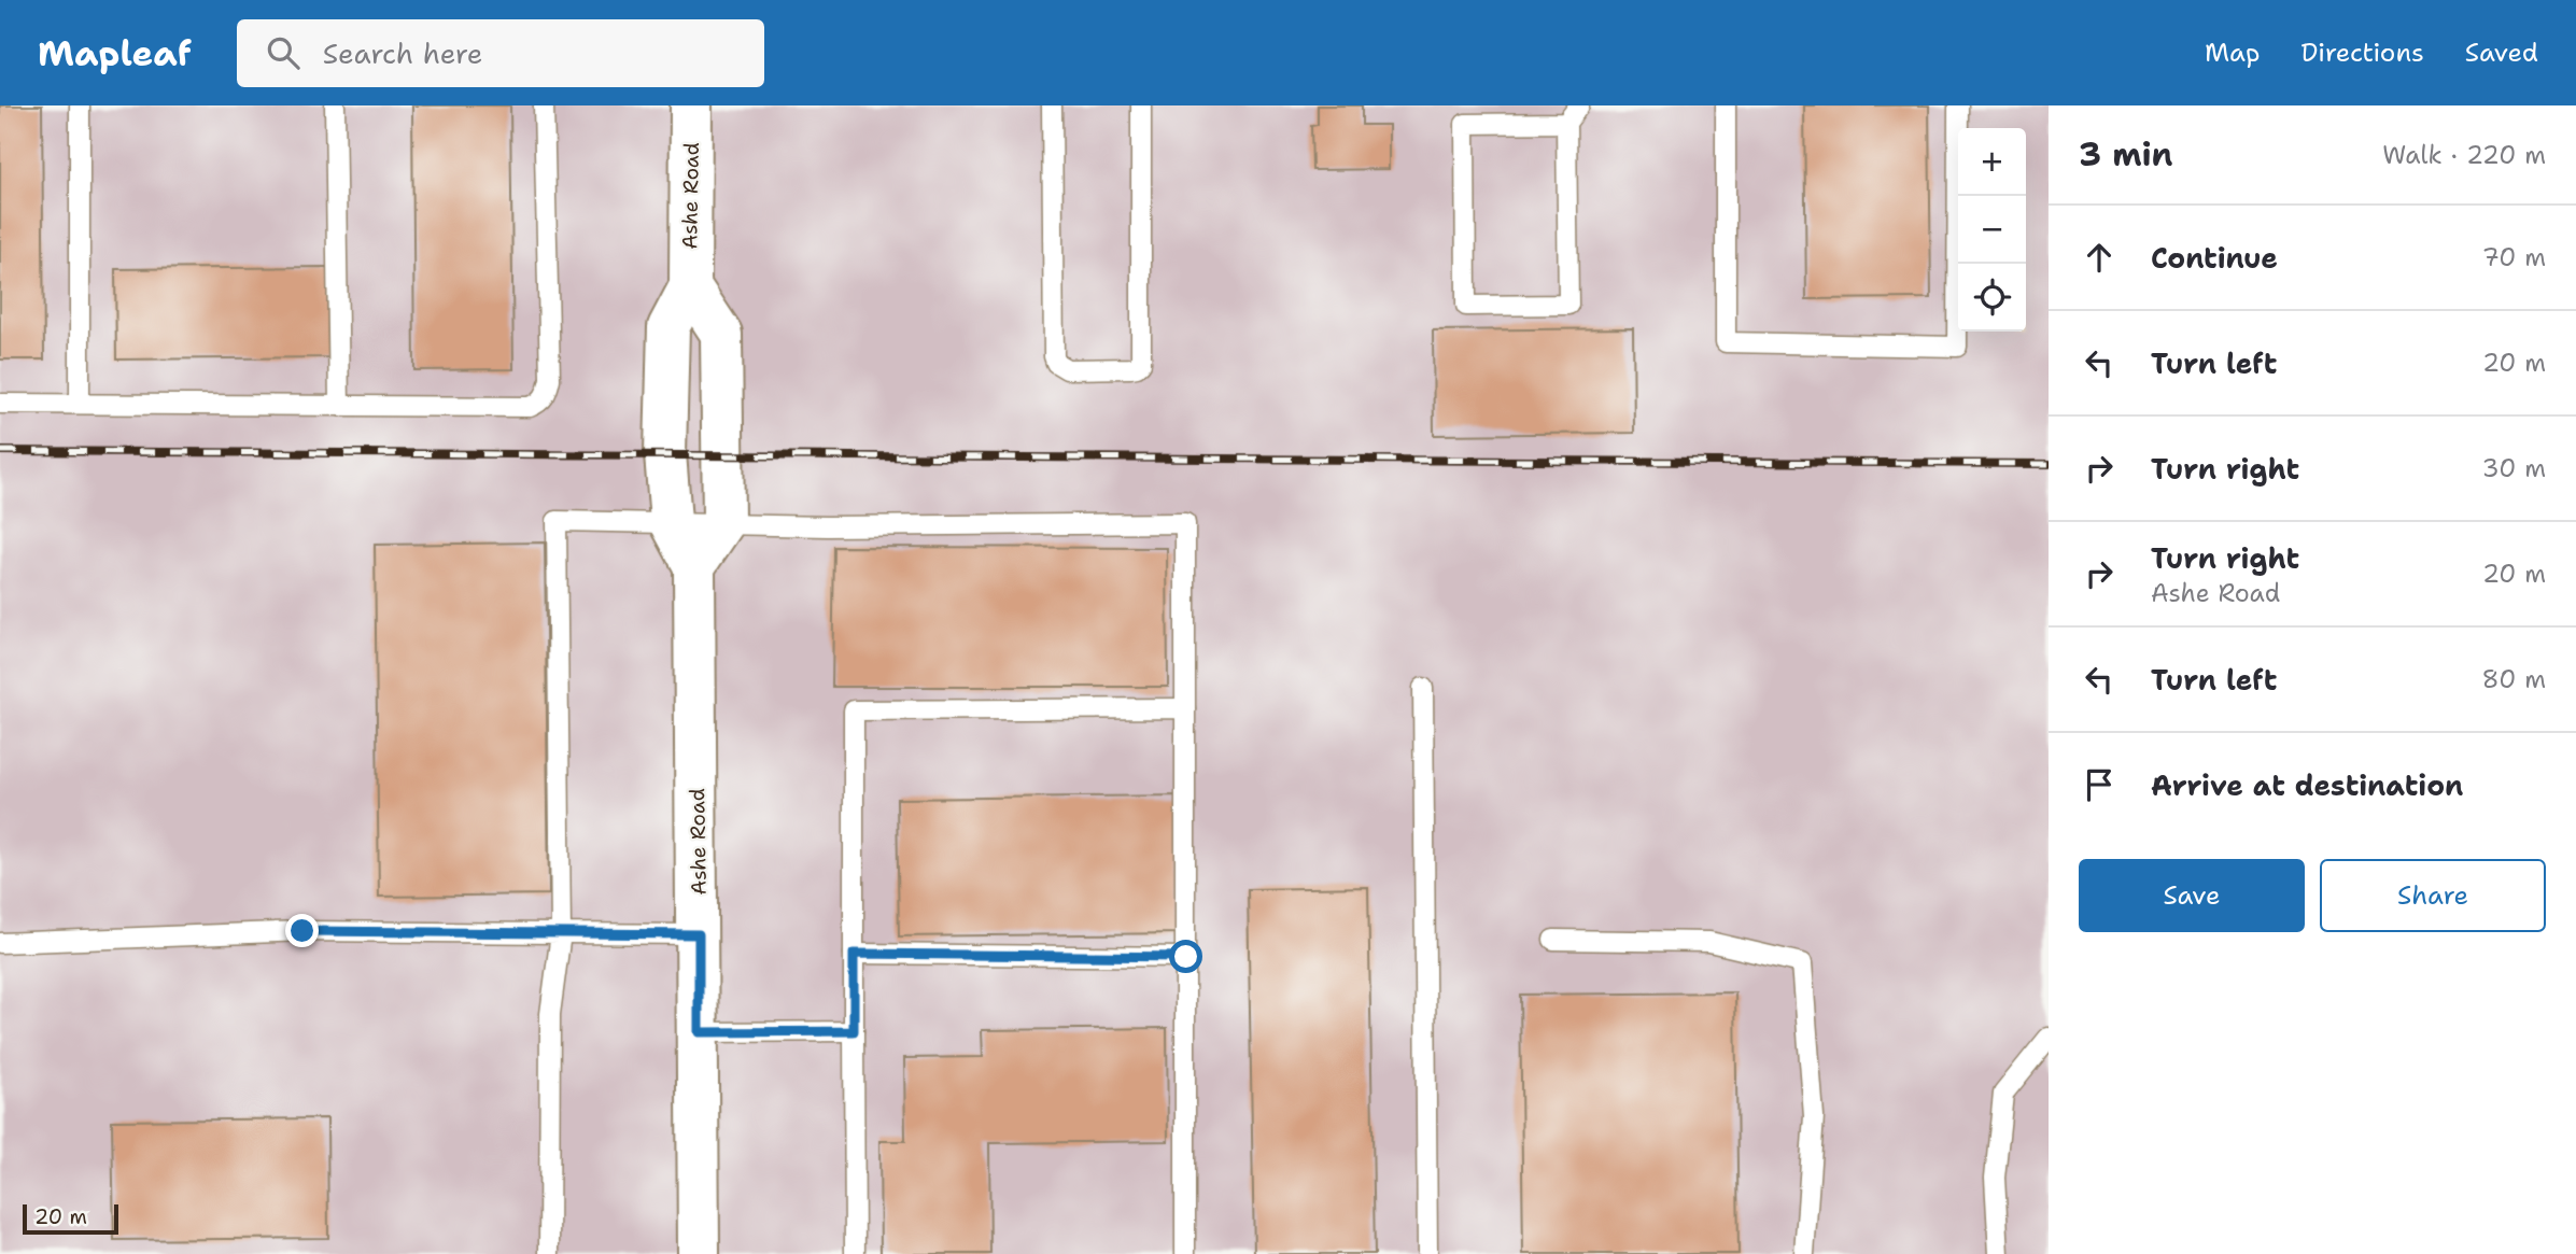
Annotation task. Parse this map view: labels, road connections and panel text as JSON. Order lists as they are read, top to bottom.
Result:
{
  "streets": {
    "street": ["Ashe Road"]
  },
  "scale_bar": "20 m",
  "page": {
    "header": "Mapleaf",
    "search": "Search here",
    "nav": ["Map", "Directions", "Saved"],
    "heading": ["3 min", "Walk · 220 m"],
    "map_buttons": ["+", "−"],
    "list": [
      ["Continue", "70 m"],
      ["Turn left", "20 m"],
      ["Turn right", "30 m"],
      ["Turn right", "Ashe Road", "20 m"],
      ["Turn left", "80 m"],
      "Arrive at destination"
    ],
    "buttons": ["Save", "Share"],
    "scale": "20 m"
  }
}
